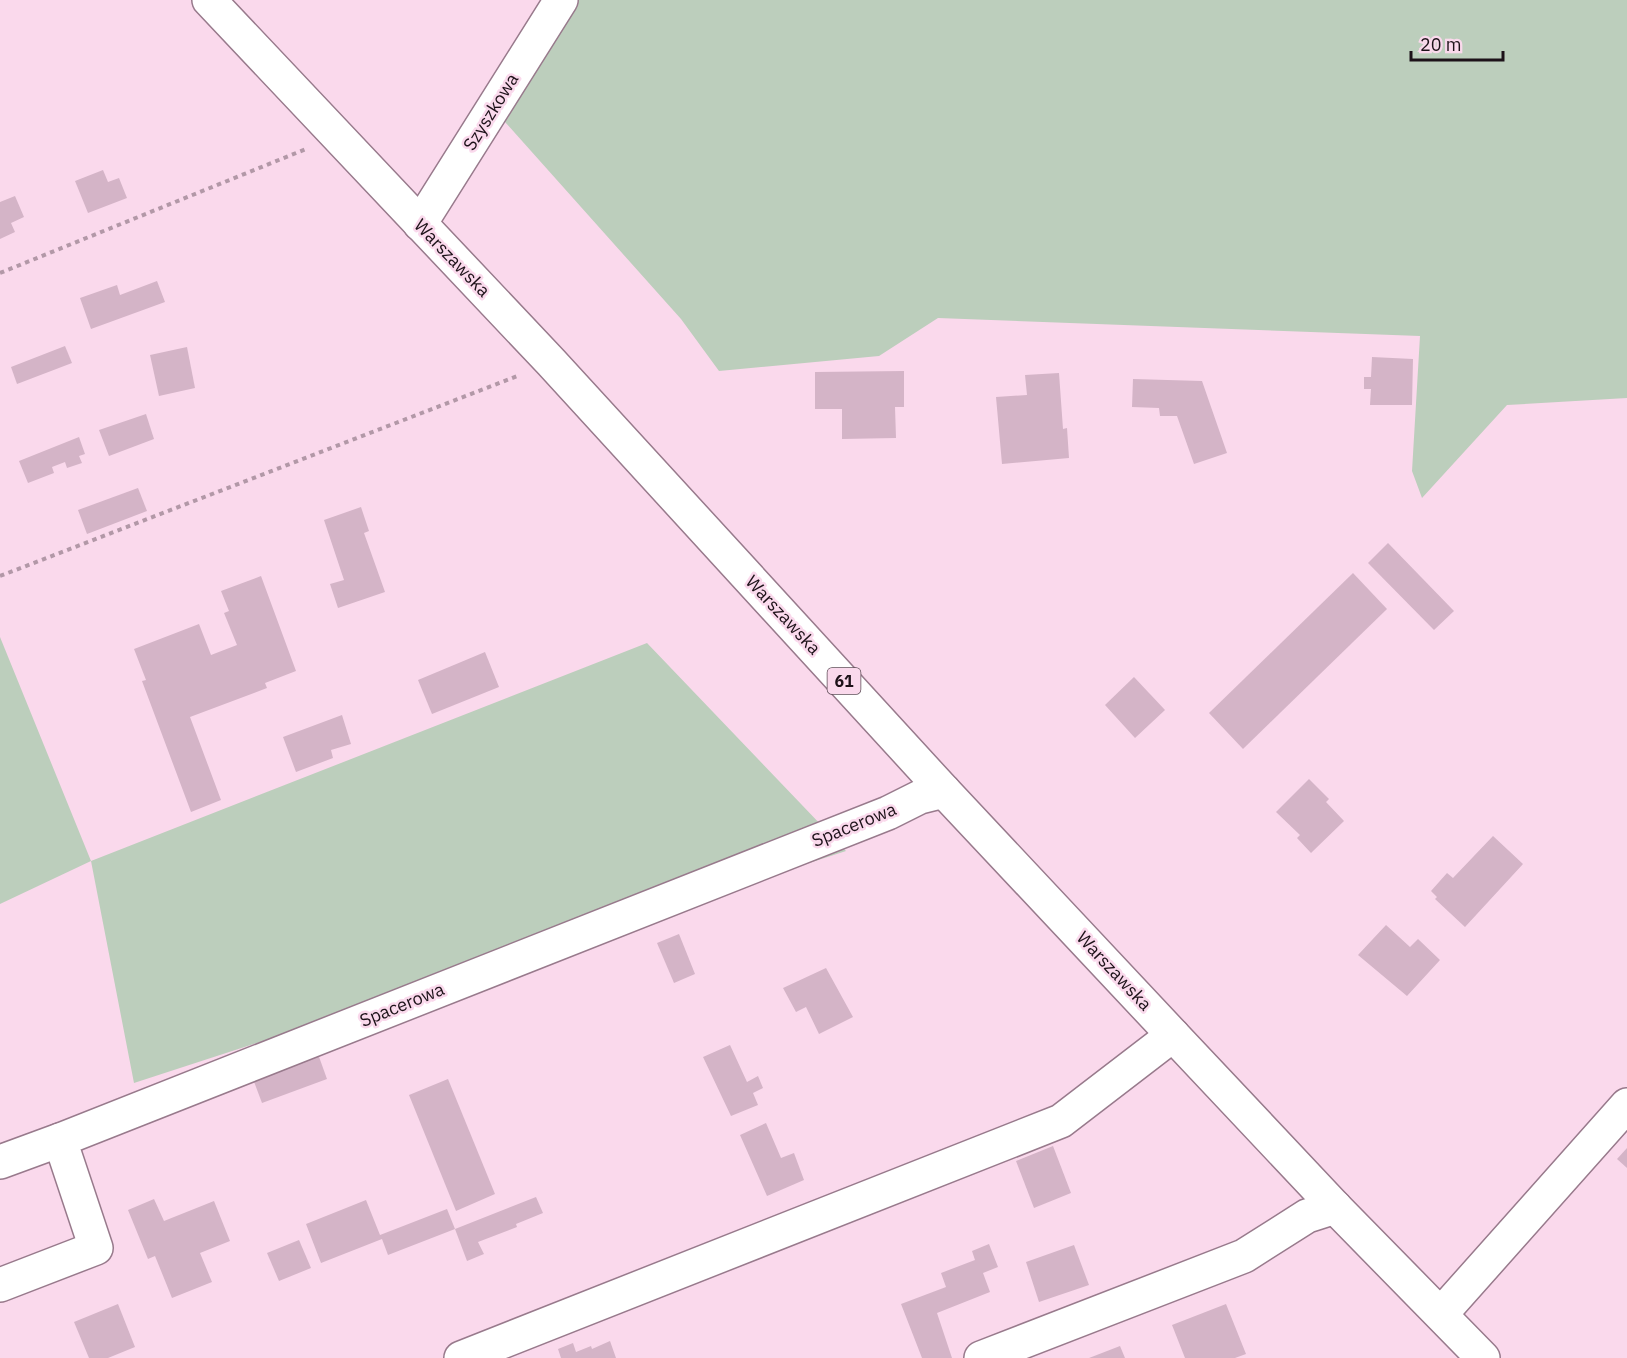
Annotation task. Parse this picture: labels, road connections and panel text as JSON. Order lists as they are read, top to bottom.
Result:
{
  "streets": {
    "main road": [
      "Szyszkowa",
      "Warszawska",
      "61",
      "Spacerowa"
    ]
  },
  "crossings": [
    ["Szyszkowa", "Warszawska"],
    ["Warszawska", "Spacerowa"]
  ],
  "scale_bar": "20 m"
}
